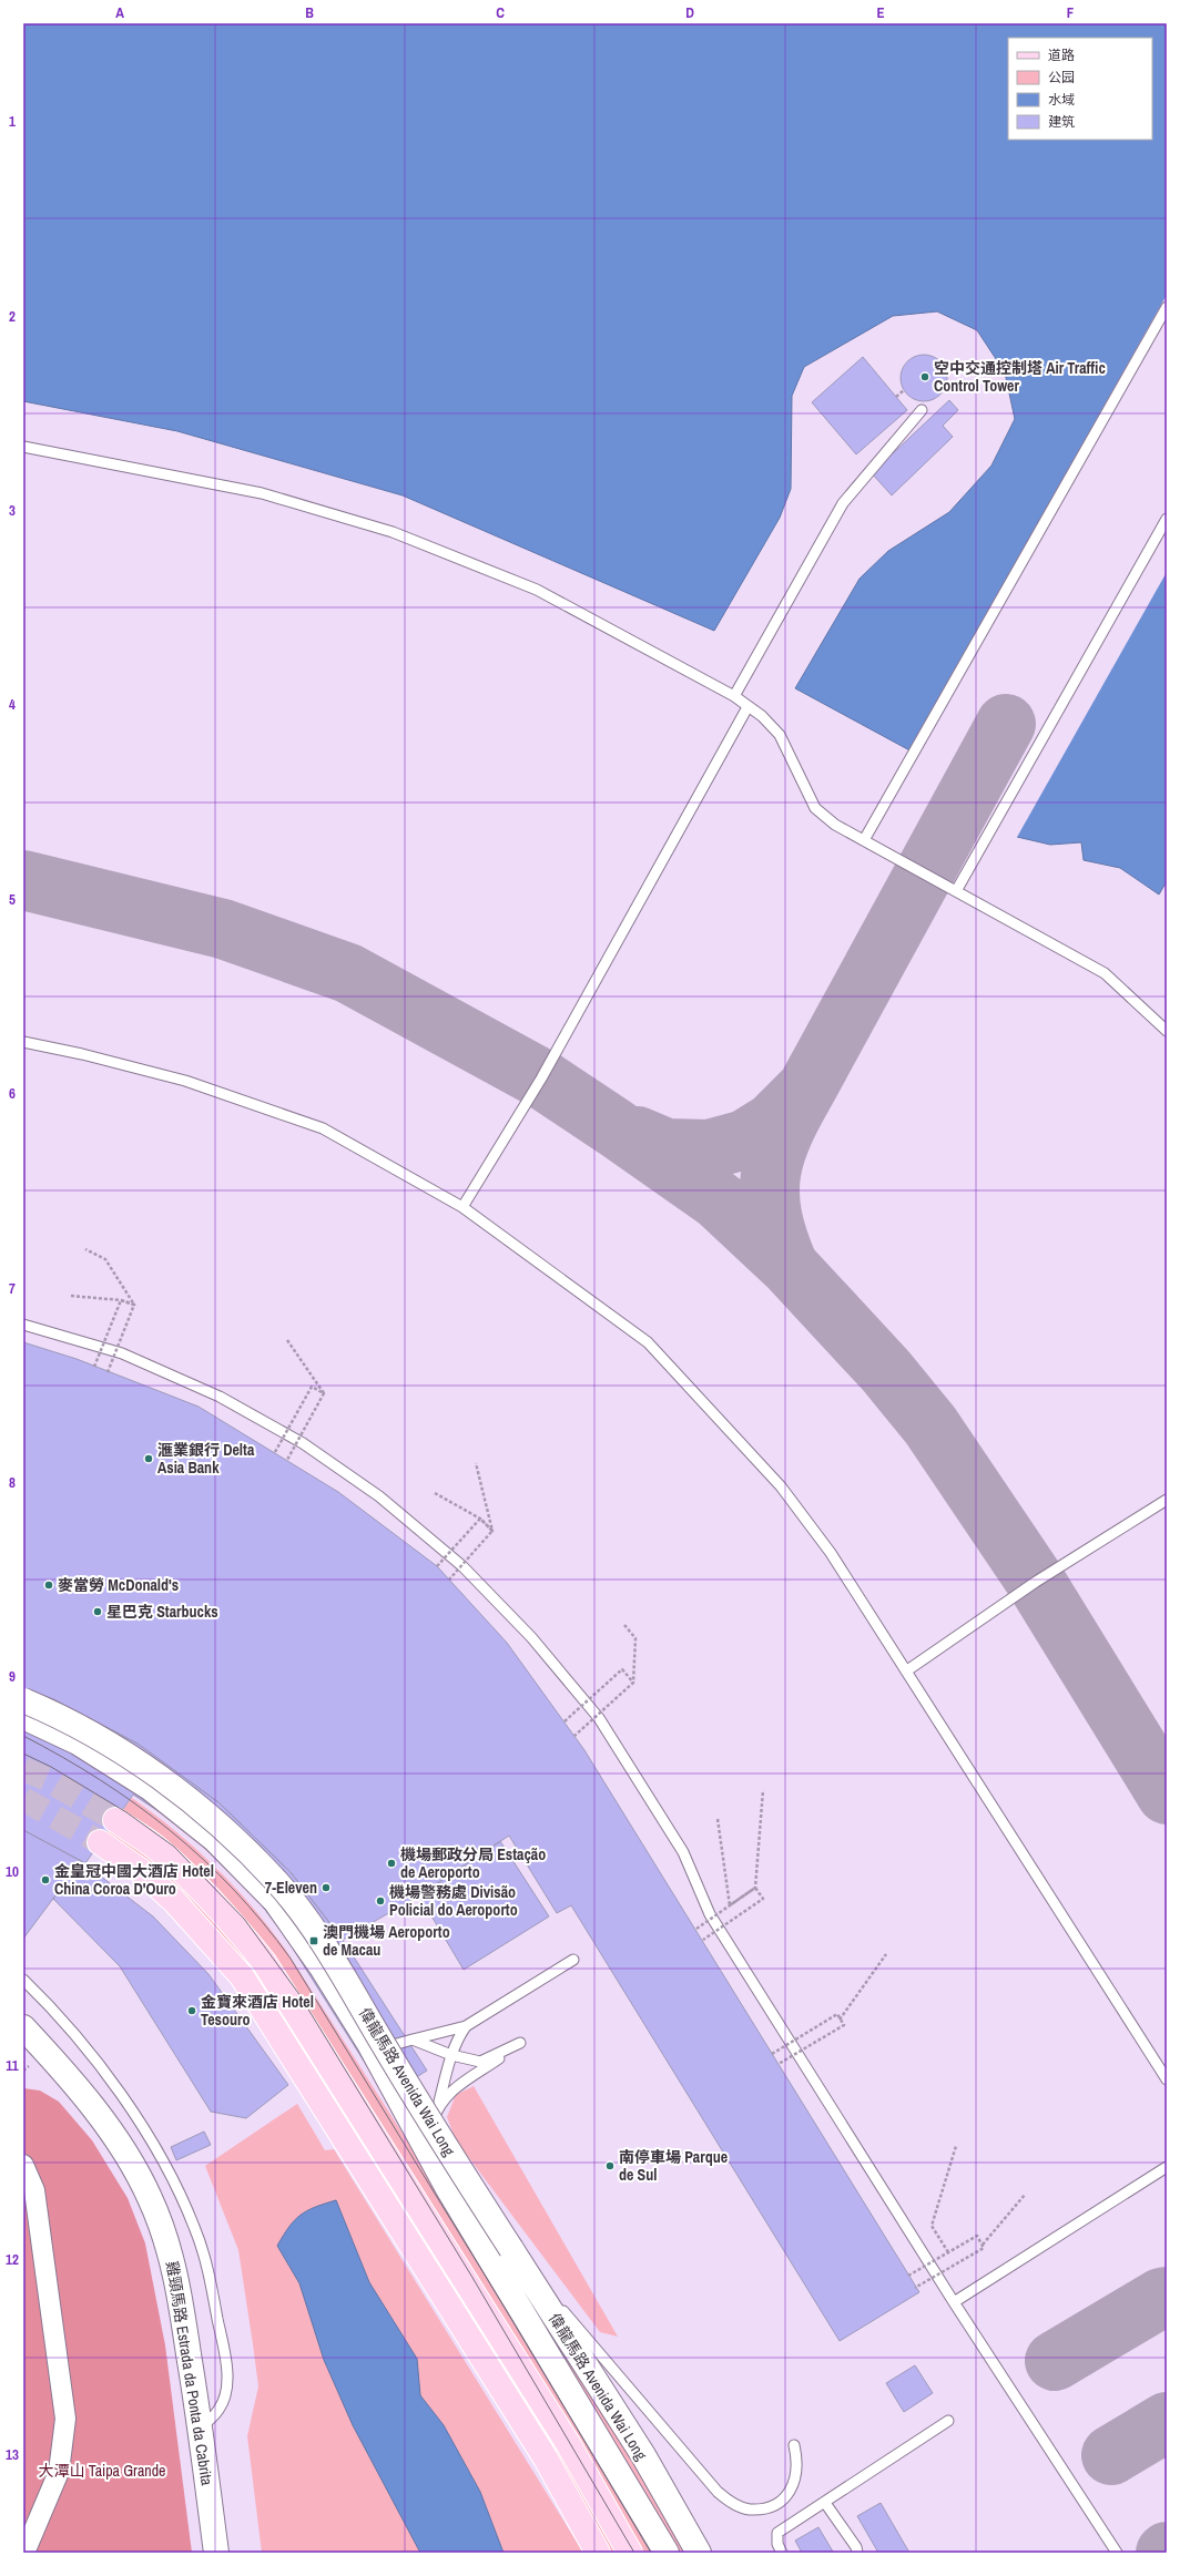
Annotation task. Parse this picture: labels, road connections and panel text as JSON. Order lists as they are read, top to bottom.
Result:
{
  "streets": {
    "street": ["偉龍馬路 Avenida Wai Long", "雞頸馬路 Estrada da Ponta da Cabrita"]
  },
  "parks": ["大潭山 Taipa Grande"],
  "places": {
    "other": [
      "空中交通控制塔 Air Traffic Control Tower",
      "滙業銀行 Delta Asia Bank",
      "麥當勞 McDonald's",
      "星巴克 Starbucks",
      "機場郵政分局 Estação de Aeroporto",
      "金皇冠中國大酒店 Hotel China Coroa D'Ouro",
      "7-Eleven",
      "機場警務處 Divisão Policial do Aeroporto",
      "金寶來酒店 Hotel Tesouro",
      "南停車場 Parque de Sul"
    ],
    "transit": ["澳門機場 Aeroporto de Macau"]
  },
  "legend": [
    "道路",
    "公园",
    "水域",
    "建筑"
  ],
  "grid": {
    "columns": [
      "A",
      "B",
      "C",
      "D",
      "E",
      "F"
    ],
    "rows": [
      "1",
      "2",
      "3",
      "4",
      "5",
      "6",
      "7",
      "8",
      "9",
      "10",
      "11",
      "12",
      "13"
    ]
  }
}
